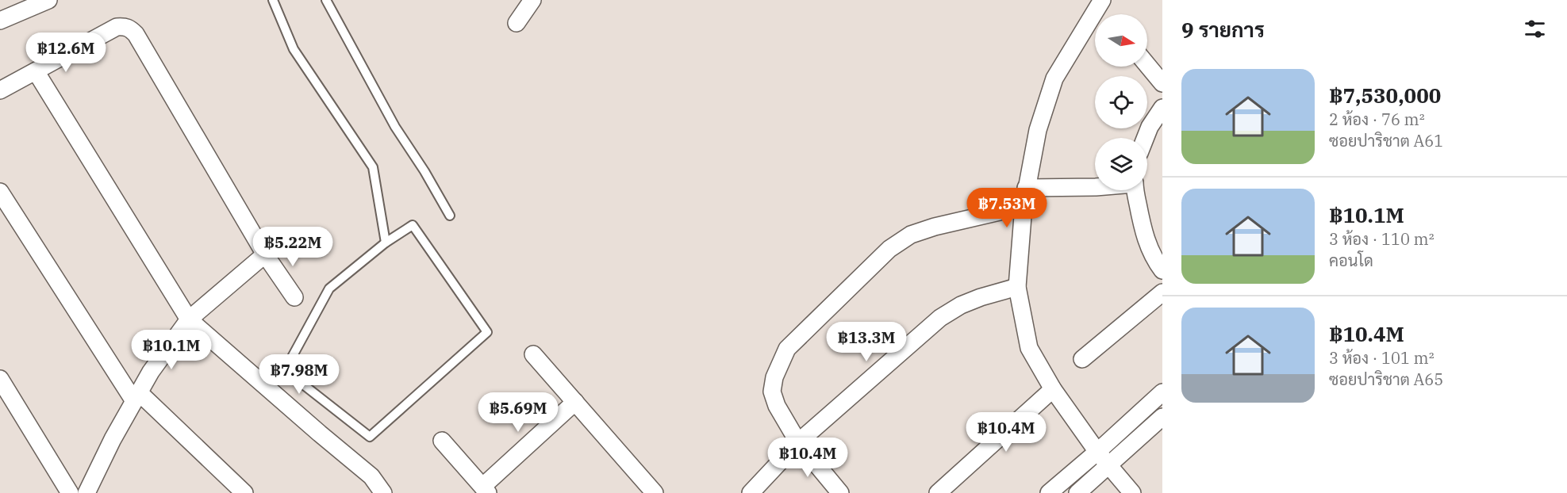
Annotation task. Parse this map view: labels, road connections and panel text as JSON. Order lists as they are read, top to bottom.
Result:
{
  "north": "right",
  "page": {
    "heading": "9 รายการ",
    "price": [
      "฿12.6M",
      "฿7.53M",
      "฿5.22M",
      "฿13.3M",
      "฿10.1M",
      "฿7.98M",
      "฿5.69M",
      "฿10.4M",
      "฿10.4M"
    ],
    "list": [
      {
        "name": "฿7,530,000",
        "note": "2 ห้อง · 76 m² · ซอยปาริชาต A61"
      },
      {
        "name": "฿10.1M",
        "note": "3 ห้อง · 110 m² · คอนโด"
      },
      {
        "name": "฿10.4M",
        "note": "3 ห้อง · 101 m² · ซอยปาริชาต A65"
      }
    ]
  }
}
